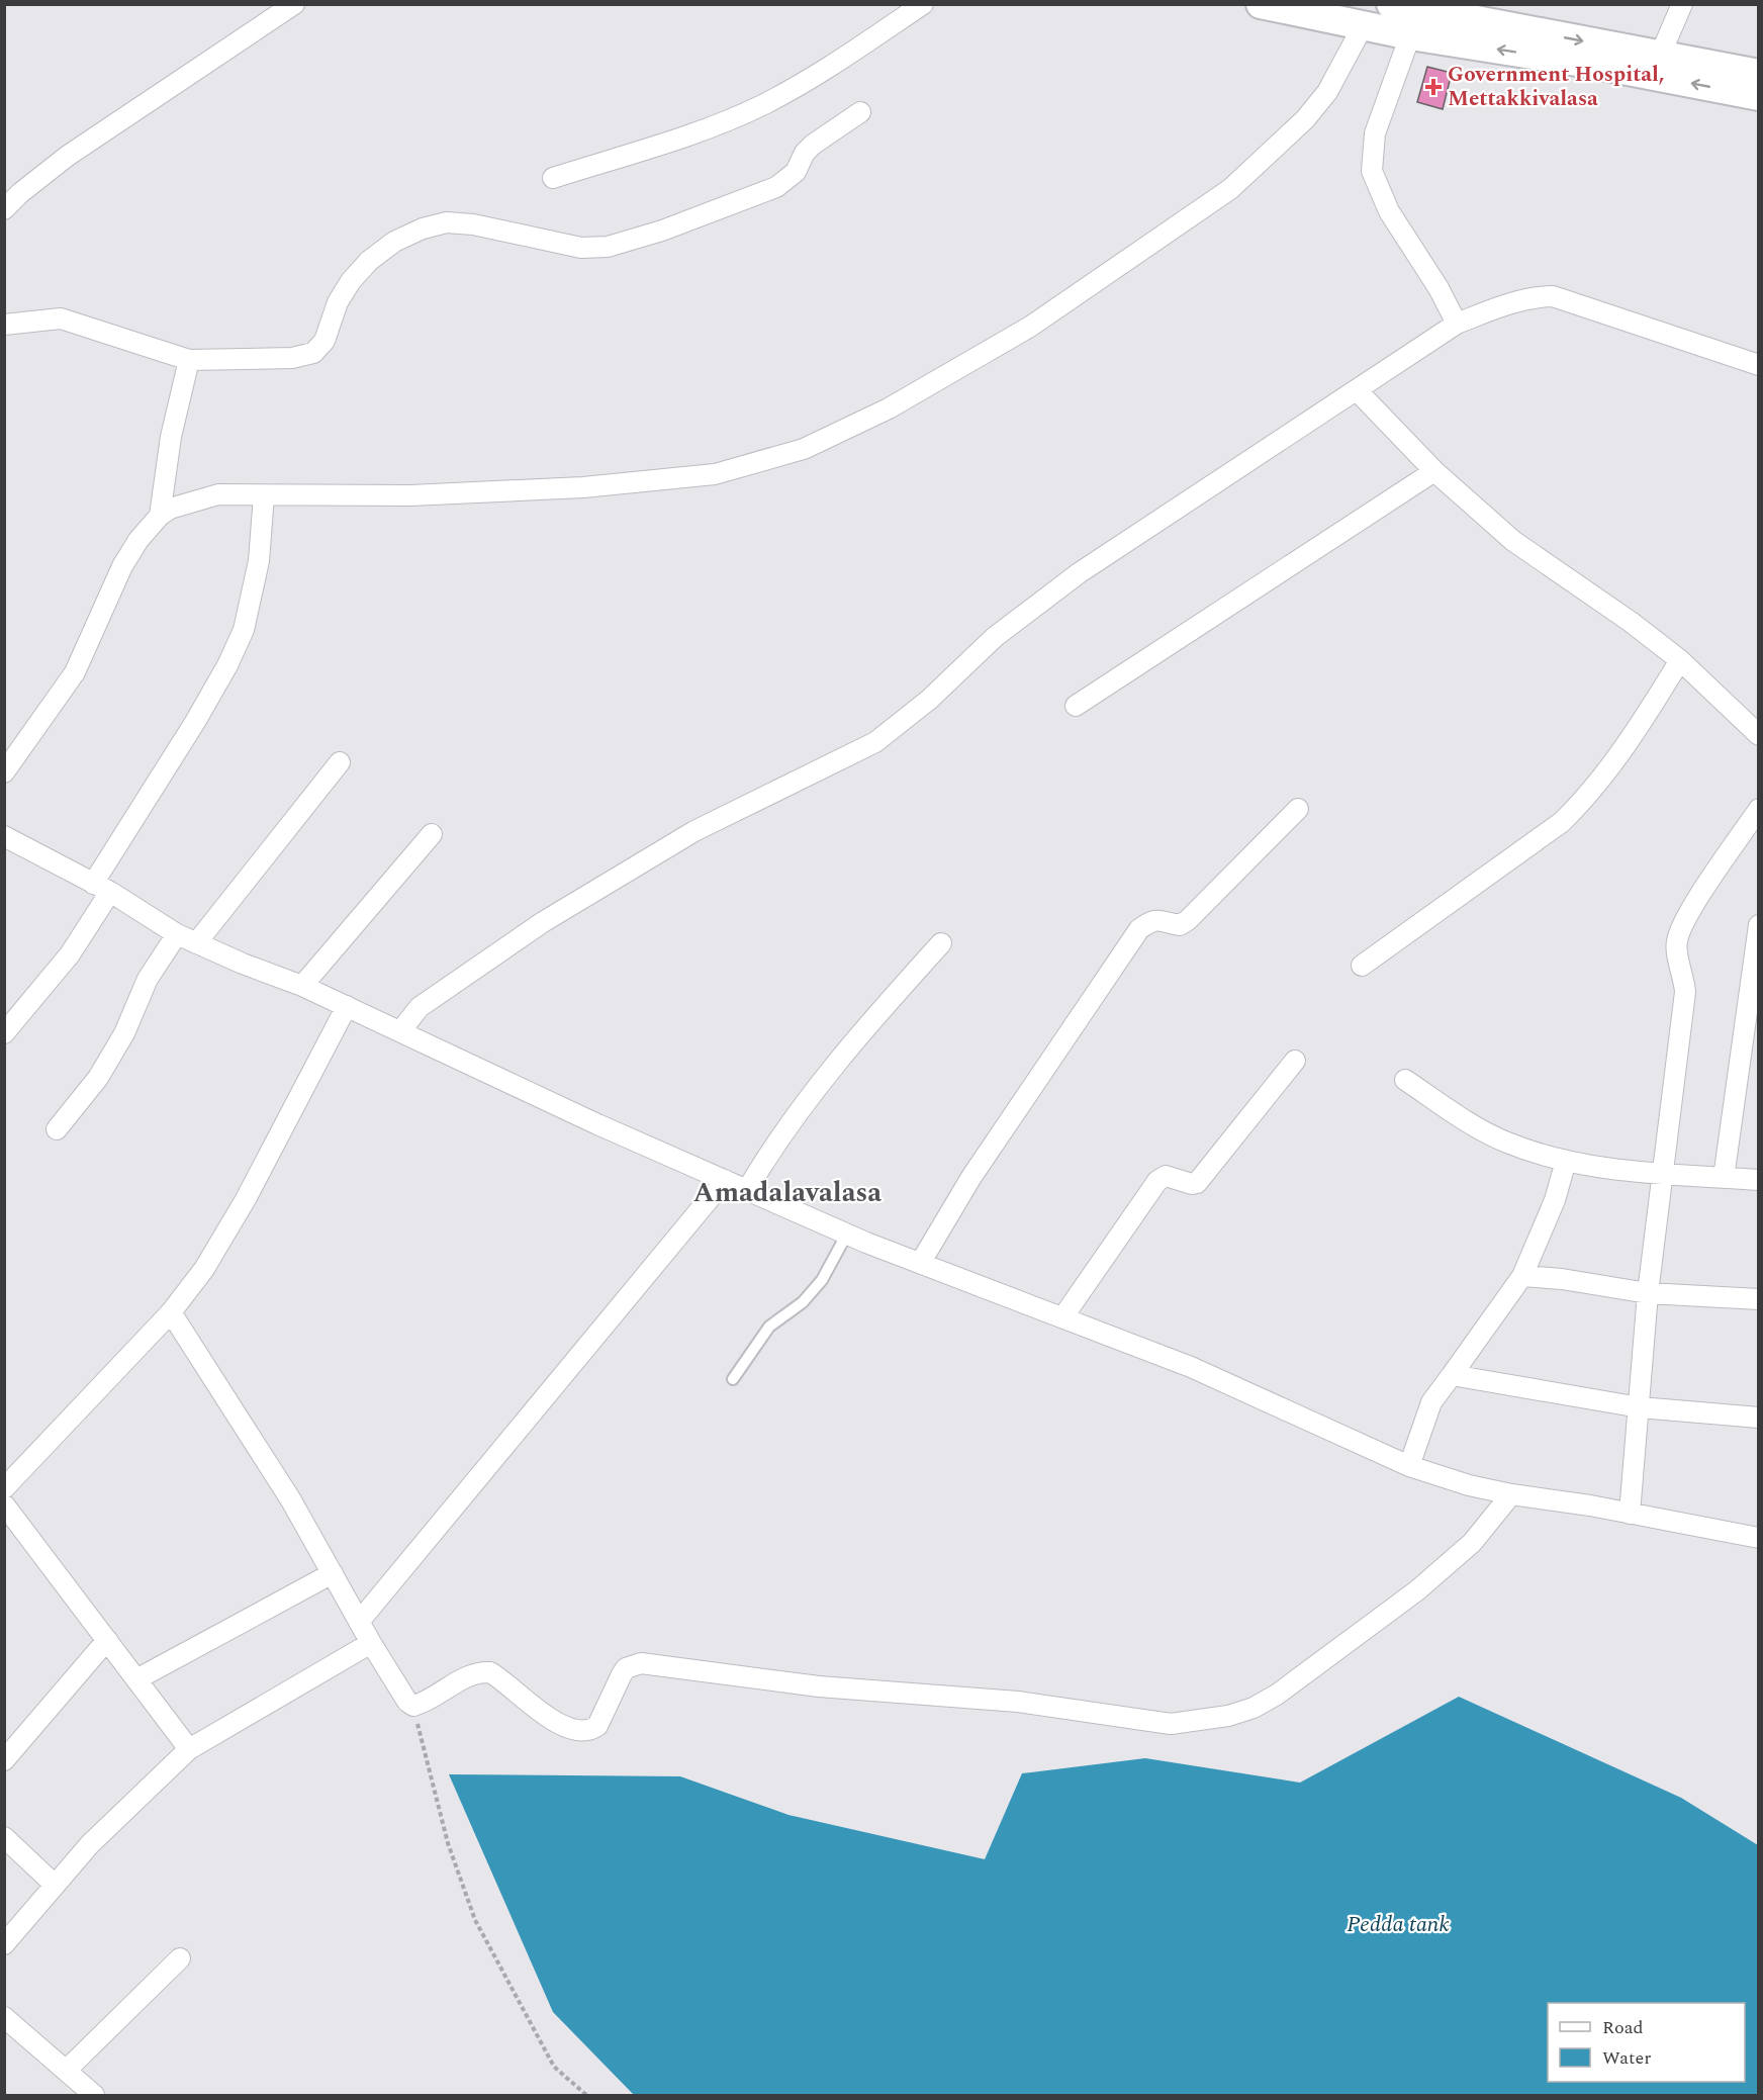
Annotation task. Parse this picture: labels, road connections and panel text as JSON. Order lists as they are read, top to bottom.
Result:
{
  "districts": ["Amadalavalasa"],
  "water": ["Pedda tank"],
  "places": {
    "health": ["Government Hospital, Mettakkivalasa"]
  },
  "legend": ["Road", "Water"]
}
